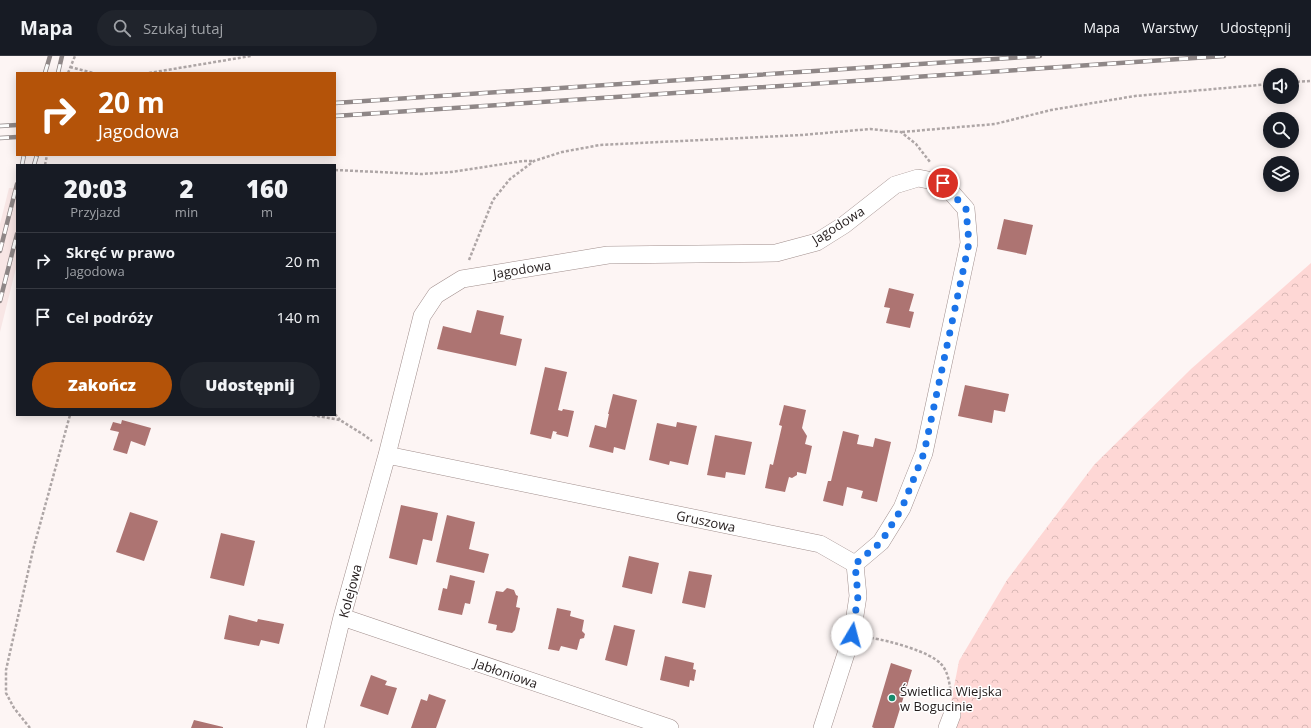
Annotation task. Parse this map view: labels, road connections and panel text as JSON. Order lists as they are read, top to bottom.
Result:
{
  "streets": {
    "street": [
      "Jagodowa",
      "Gruszowa",
      "Kolejowa",
      "Jabłoniowa"
    ]
  },
  "crossings": [
    ["Jagodowa", "Gruszowa"],
    ["Jagodowa", "Kolejowa"],
    ["Gruszowa", "Kolejowa"],
    ["Kolejowa", "Jabłoniowa"]
  ],
  "places": ["Świetlica Wiejska w Bogucinie"],
  "page": {
    "header": "Mapa",
    "search": "Szukaj tutaj",
    "nav": ["Mapa", "Warstwy", "Udostępnij"],
    "turn": ["20 m", "Jagodowa"],
    "eta": [
      "20:03",
      "Przyjazd",
      "2",
      "min",
      "160",
      "m"
    ],
    "list": [
      {
        "name": "Skręć w prawo",
        "note": "Jagodowa",
        "value": "20 m"
      },
      {
        "name": "Cel podróży",
        "value": "140 m"
      }
    ],
    "buttons": ["Zakończ", "Udostępnij"]
  }
}
